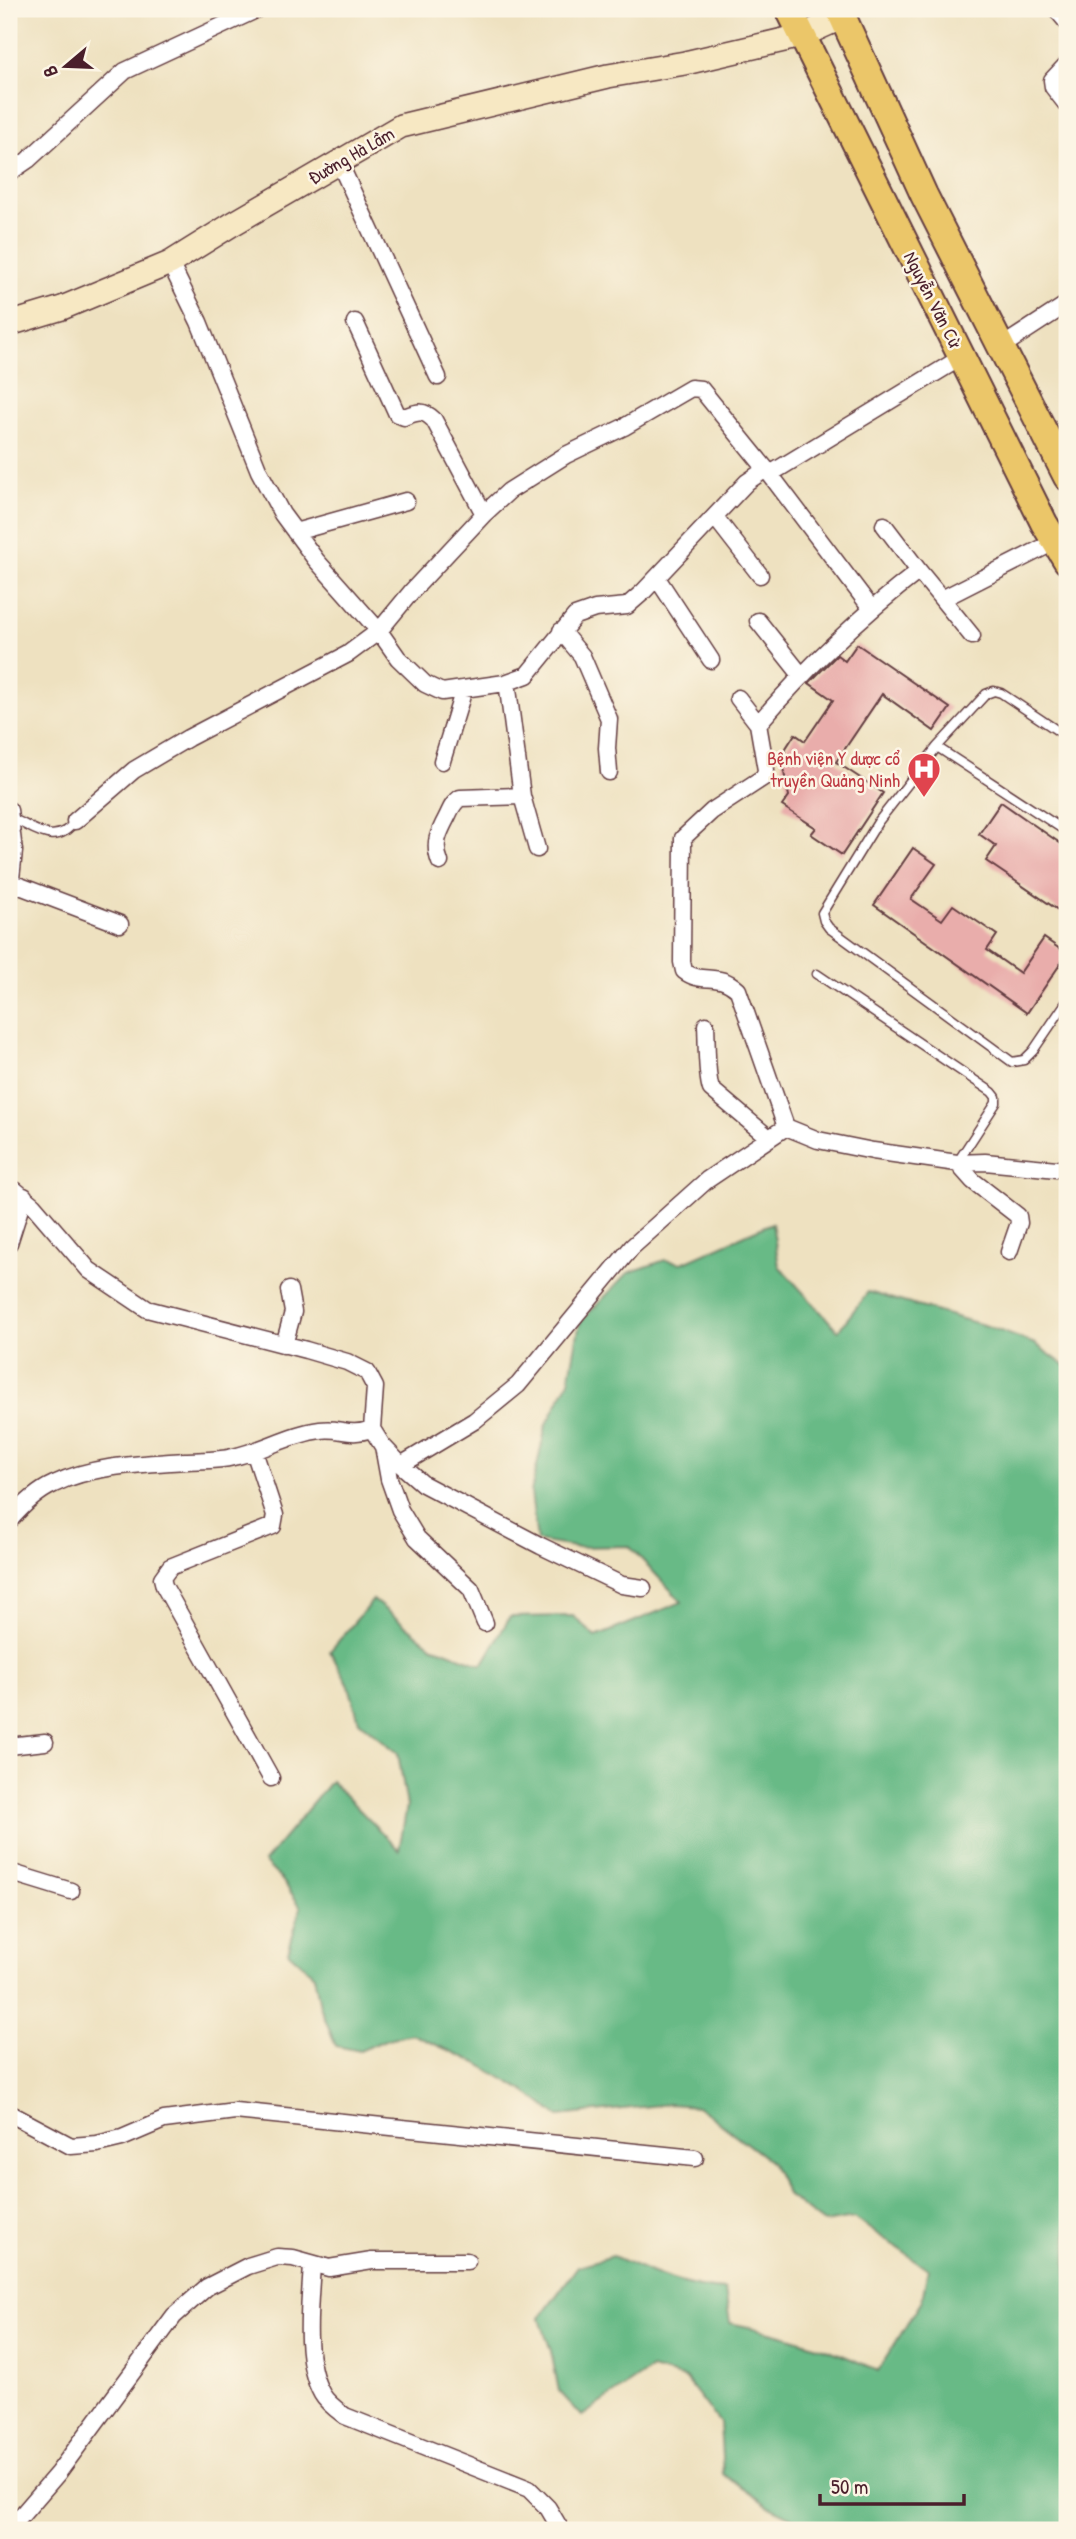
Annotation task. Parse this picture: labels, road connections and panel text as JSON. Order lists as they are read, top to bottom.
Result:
{
  "streets": {
    "main road": ["Đường Hà Lầm", "Nguyễn Văn Cừ"]
  },
  "crossings": [
    ["Đường Hà Lầm", "Nguyễn Văn Cừ"]
  ],
  "places": {
    "hospital": ["Bệnh viện Y dược cổ truyền Quảng Ninh"]
  },
  "scale_bar": "50 m",
  "north": "left"
}
